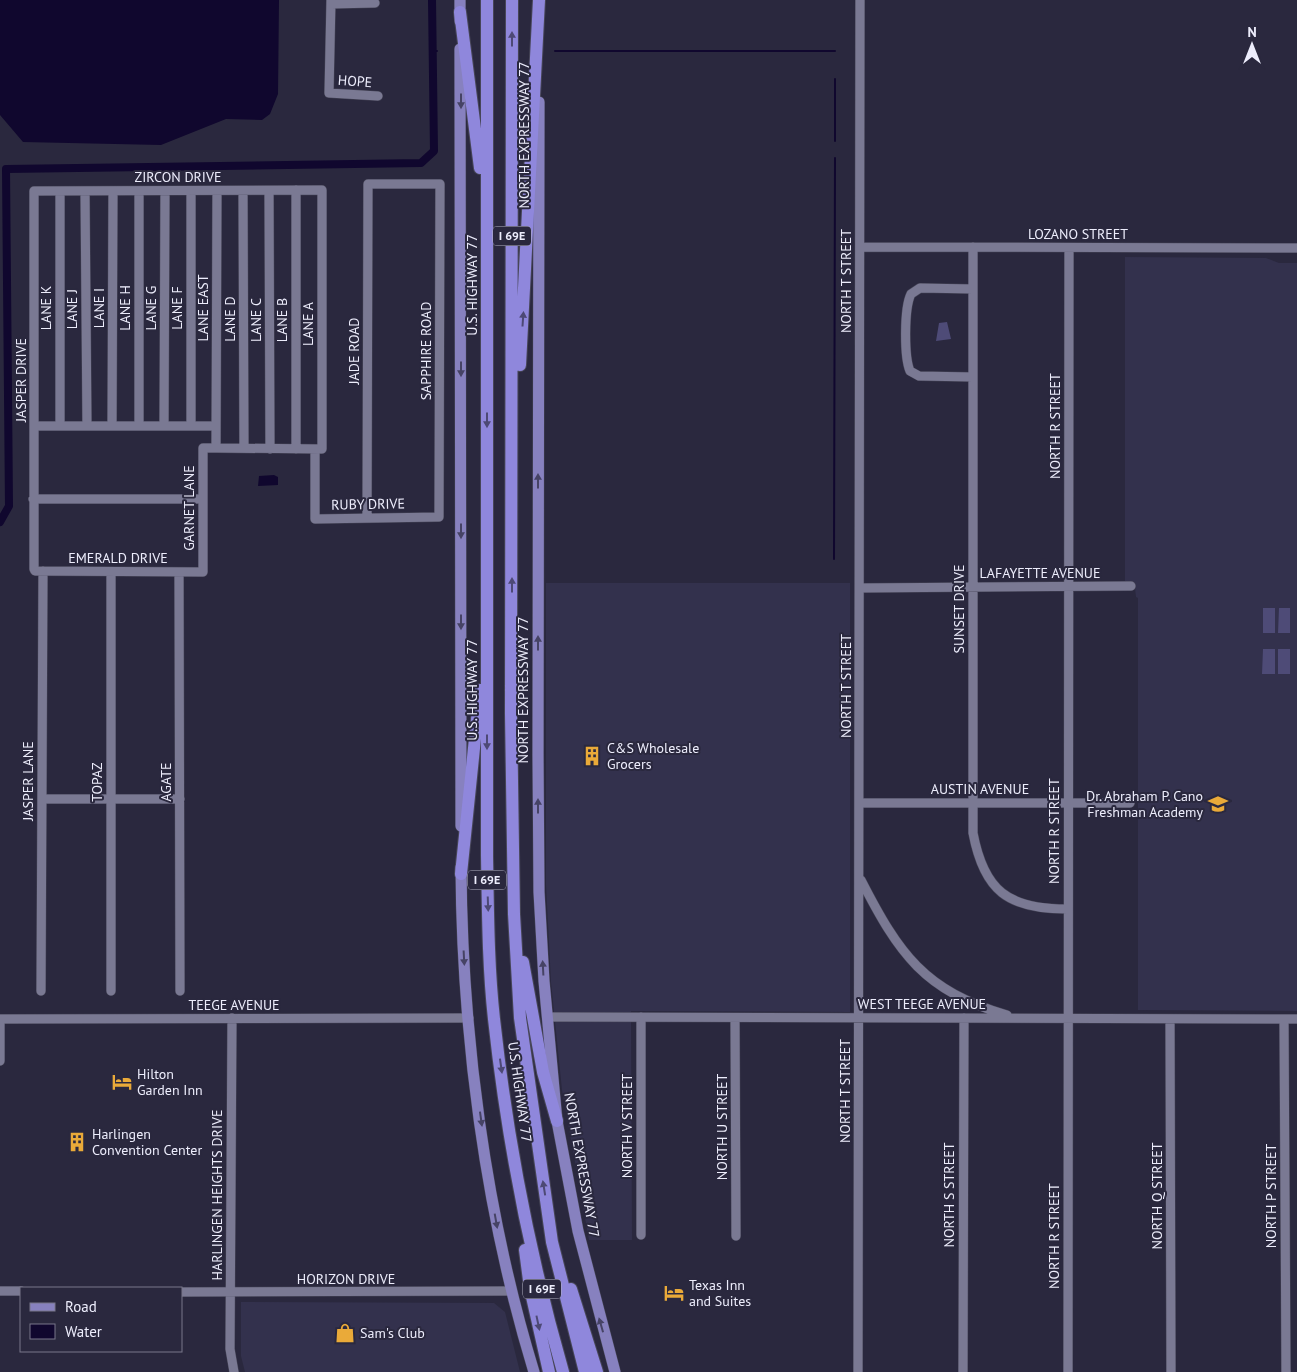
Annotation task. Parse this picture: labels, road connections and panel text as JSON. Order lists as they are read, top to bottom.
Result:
{
  "streets": {
    "highway": ["I 69E", "U.S. HIGHWAY 77"],
    "main road": ["NORTH EXPRESSWAY 77"],
    "street": [
      "HOPE",
      "ZIRCON DRIVE",
      "LOZANO STREET",
      "NORTH T STREET",
      "LANE K",
      "LANE I",
      "LANE H",
      "LANE G",
      "LANE F",
      "LANE EAST",
      "LANE J",
      "LANE D",
      "LANE C",
      "LANE B",
      "LANE A",
      "JADE ROAD",
      "SAPPHIRE ROAD",
      "JASPER DRIVE",
      "NORTH R STREET",
      "RUBY DRIVE",
      "GARNET LANE",
      "EMERALD DRIVE",
      "LAFAYETTE AVENUE",
      "SUNSET DRIVE",
      "JASPER LANE",
      "TOPAZ",
      "AGATE",
      "AUSTIN AVENUE",
      "WEST TEEGE AVENUE",
      "TEEGE AVENUE",
      "NORTH V STREET",
      "NORTH U STREET",
      "HARLINGEN HEIGHTS DRIVE",
      "NORTH S STREET",
      "NORTH Q STREET",
      "NORTH P STREET",
      "HORIZON DRIVE"
    ]
  },
  "crossings": [
    ["NORTH EXPRESSWAY 77", "WEST TEEGE AVENUE"],
    ["ZIRCON DRIVE", "LANE K"],
    ["ZIRCON DRIVE", "LANE I"],
    ["ZIRCON DRIVE", "LANE H"],
    ["ZIRCON DRIVE", "LANE G"],
    ["ZIRCON DRIVE", "LANE F"],
    ["ZIRCON DRIVE", "LANE EAST"],
    ["ZIRCON DRIVE", "LANE J"],
    ["ZIRCON DRIVE", "LANE D"],
    ["ZIRCON DRIVE", "LANE C"],
    ["ZIRCON DRIVE", "LANE B"],
    ["ZIRCON DRIVE", "LANE A"],
    ["ZIRCON DRIVE", "JASPER DRIVE"],
    ["LOZANO STREET", "NORTH T STREET"],
    ["LOZANO STREET", "NORTH R STREET"],
    ["LOZANO STREET", "SUNSET DRIVE"],
    ["NORTH T STREET", "LAFAYETTE AVENUE"],
    ["NORTH T STREET", "AUSTIN AVENUE"],
    ["NORTH T STREET", "WEST TEEGE AVENUE"],
    ["LANE A", "RUBY DRIVE"],
    ["JADE ROAD", "SAPPHIRE ROAD"],
    ["JADE ROAD", "RUBY DRIVE"],
    ["SAPPHIRE ROAD", "RUBY DRIVE"],
    ["JASPER DRIVE", "EMERALD DRIVE"],
    ["JASPER DRIVE", "JASPER LANE"],
    ["NORTH R STREET", "LAFAYETTE AVENUE"],
    ["NORTH R STREET", "SUNSET DRIVE"],
    ["NORTH R STREET", "AUSTIN AVENUE"],
    ["NORTH R STREET", "WEST TEEGE AVENUE"],
    ["GARNET LANE", "EMERALD DRIVE"],
    ["EMERALD DRIVE", "JASPER LANE"],
    ["EMERALD DRIVE", "TOPAZ"],
    ["EMERALD DRIVE", "AGATE"],
    ["LAFAYETTE AVENUE", "SUNSET DRIVE"],
    ["SUNSET DRIVE", "AUSTIN AVENUE"],
    ["WEST TEEGE AVENUE", "NORTH V STREET"],
    ["WEST TEEGE AVENUE", "NORTH U STREET"],
    ["WEST TEEGE AVENUE", "NORTH S STREET"],
    ["WEST TEEGE AVENUE", "NORTH Q STREET"],
    ["WEST TEEGE AVENUE", "NORTH P STREET"],
    ["TEEGE AVENUE", "HARLINGEN HEIGHTS DRIVE"],
    ["HARLINGEN HEIGHTS DRIVE", "HORIZON DRIVE"]
  ],
  "places": {
    "building": ["C&S Wholesale Grocers", "Harlingen Convention Center"],
    "school or university": ["Dr. Abraham P. Cano Freshman Academy"],
    "hotel": ["Hilton Garden Inn", "Texas Inn and Suites"],
    "shop": ["Sam's Club"]
  },
  "legend": ["Road", "Water"],
  "north": "top"
}
